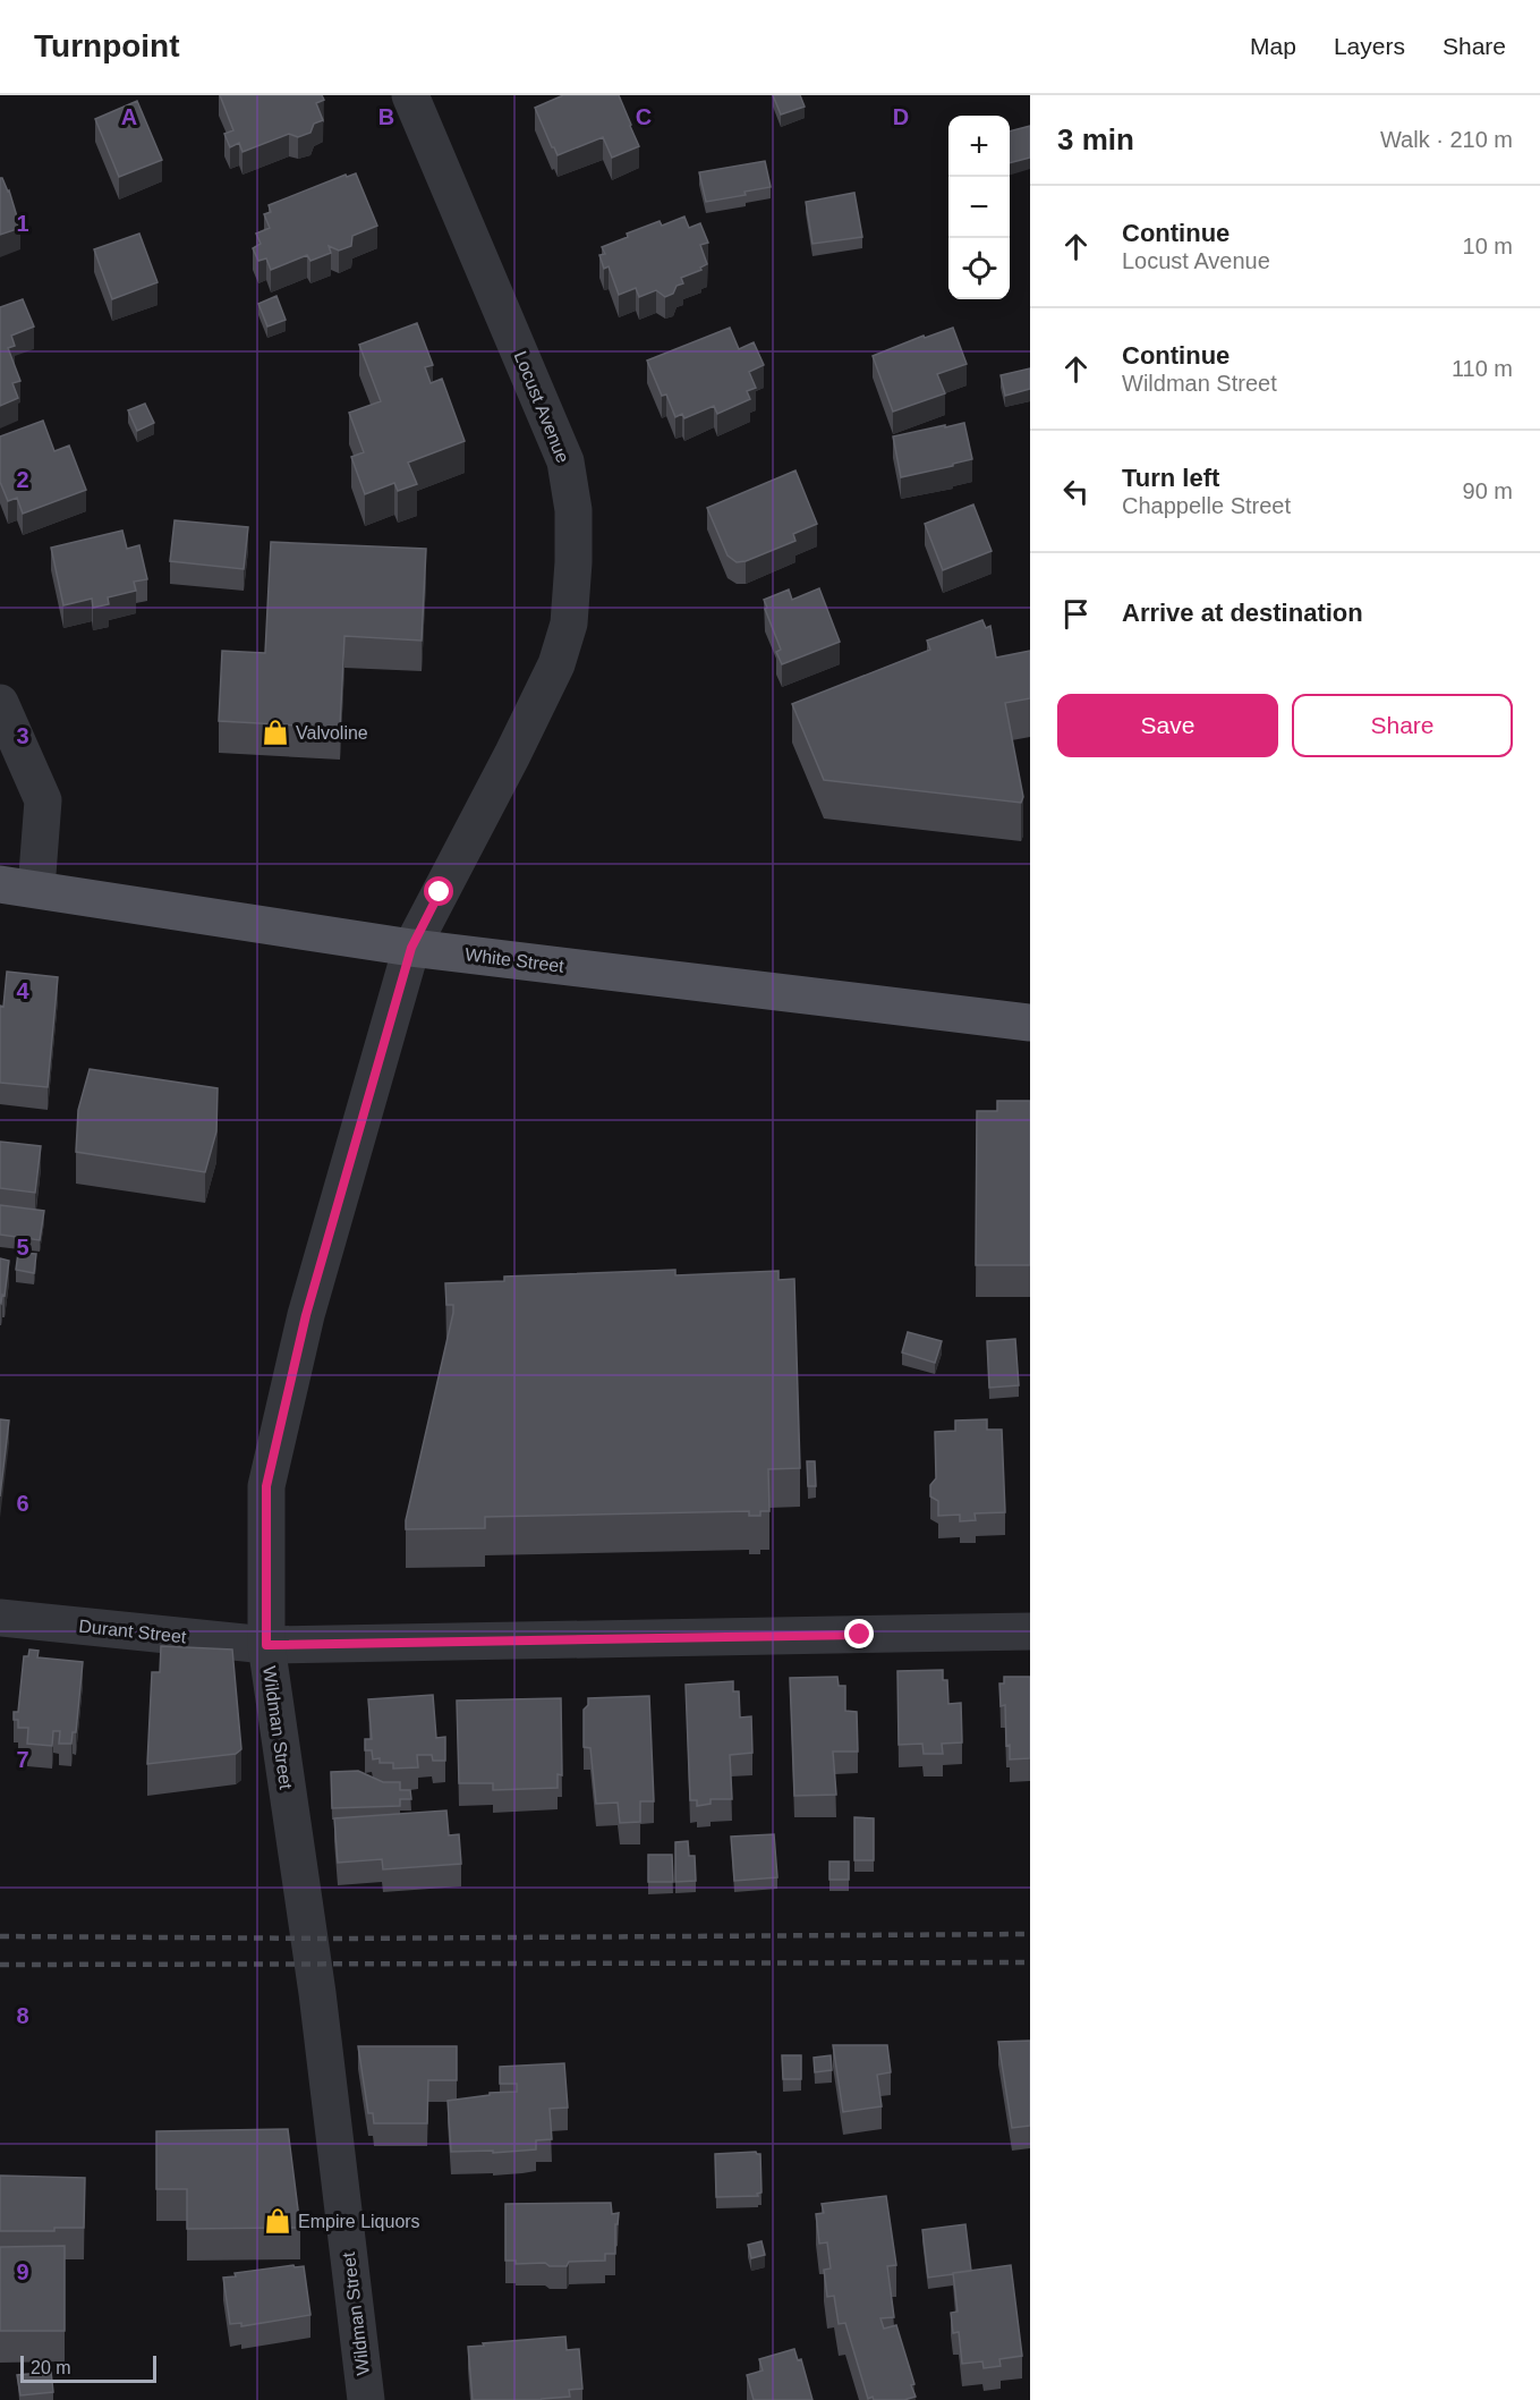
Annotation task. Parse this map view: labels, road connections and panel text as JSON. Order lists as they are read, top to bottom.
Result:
{
  "streets": {
    "main road": ["White Street"],
    "street": ["Locust Avenue", "Durant Street", "Wildman Street"]
  },
  "crossings": [
    ["Locust Avenue", "White Street"],
    ["Locust Avenue", "Wildman Street"],
    ["White Street", "Wildman Street"],
    ["Durant Street", "Wildman Street"]
  ],
  "places": {
    "shop": ["Valvoline", "Empire Liquors"]
  },
  "scale_bar": "20 m",
  "page": {
    "header": "Turnpoint",
    "nav": ["Map", "Layers", "Share"],
    "heading": ["3 min", "Walk · 210 m"],
    "map_buttons": ["+", "−"],
    "list": [
      ["Continue", "Locust Avenue", "10 m"],
      ["Continue", "Wildman Street", "110 m"],
      ["Turn left", "Chappelle Street", "90 m"],
      "Arrive at destination"
    ],
    "buttons": ["Save", "Share"],
    "scale": "20 m"
  },
  "grid": {
    "columns": [
      "A",
      "B",
      "C",
      "D"
    ],
    "rows": [
      "1",
      "2",
      "3",
      "4",
      "5",
      "6",
      "7",
      "8",
      "9"
    ]
  }
}
